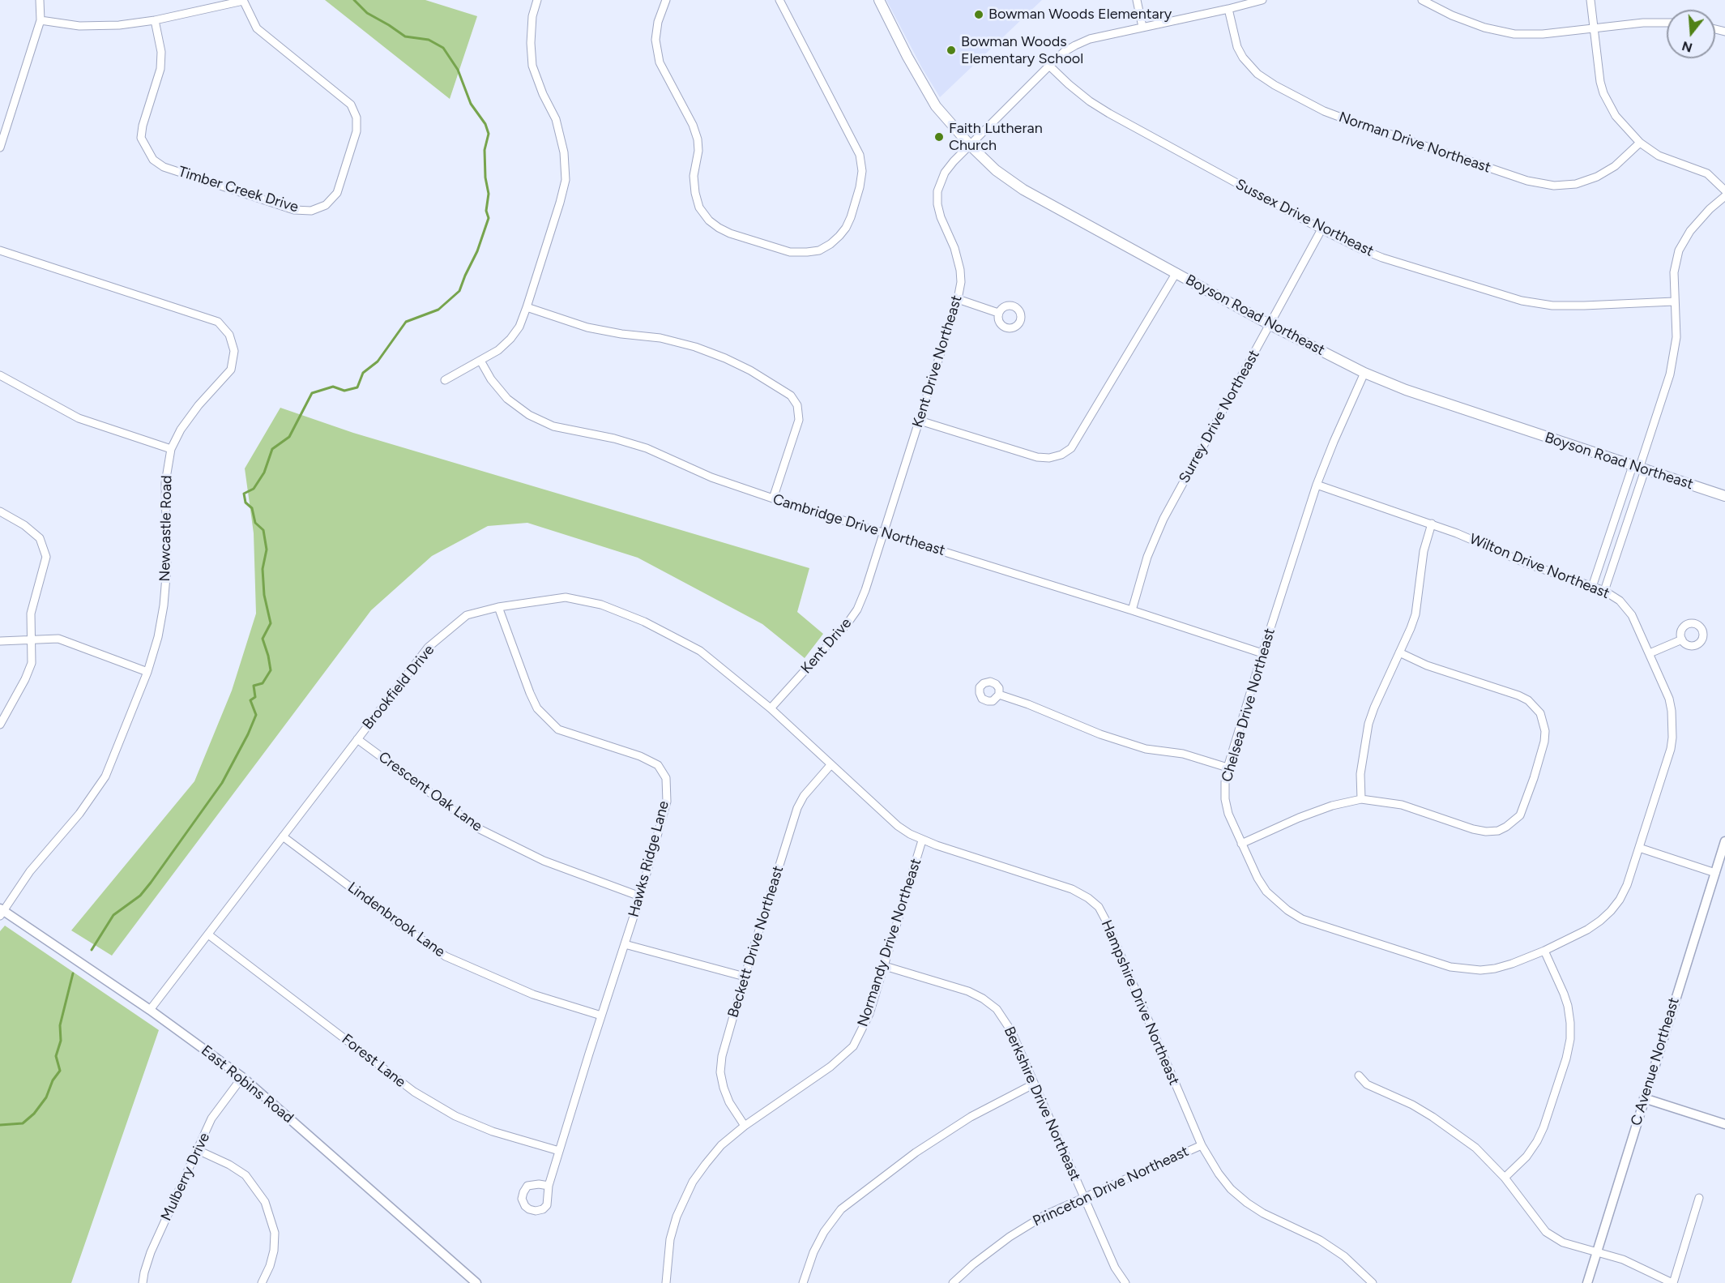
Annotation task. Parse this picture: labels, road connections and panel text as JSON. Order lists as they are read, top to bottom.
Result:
{
  "streets": {
    "main road": ["Boyson Road Northeast"],
    "street": [
      "Norman Drive Northeast",
      "Timber Creek Drive",
      "Sussex Drive Northeast",
      "Kent Drive Northeast",
      "Surrey Drive Northeast",
      "Cambridge Drive Northeast",
      "Newcastle Road",
      "Wilton Drive Northeast",
      "Kent Drive",
      "Brookfield Drive",
      "Chelsea Drive Northeast",
      "Crescent Oak Lane",
      "Hawks Ridge Lane",
      "Lindenbrook Lane",
      "Beckett Drive Northeast",
      "Normandy Drive Northeast",
      "Hampshire Drive Northeast",
      "Forest Lane",
      "C Avenue Northeast",
      "East Robins Road",
      "Berkshire Drive Northeast",
      "Mulberry Drive",
      "Princeton Drive Northeast"
    ]
  },
  "crossings": [
    ["Norman Drive Northeast", "Kent Drive Northeast"],
    ["Sussex Drive Northeast", "Kent Drive Northeast"],
    ["Sussex Drive Northeast", "Surrey Drive Northeast"],
    ["Boyson Road Northeast", "Kent Drive Northeast"],
    ["Boyson Road Northeast", "Surrey Drive Northeast"],
    ["Boyson Road Northeast", "Chelsea Drive Northeast"],
    ["Kent Drive Northeast", "Cambridge Drive Northeast"],
    ["Kent Drive Northeast", "Kent Drive"],
    ["Surrey Drive Northeast", "Cambridge Drive Northeast"],
    ["Cambridge Drive Northeast", "Chelsea Drive Northeast"],
    ["Newcastle Road", "East Robins Road"],
    ["Wilton Drive Northeast", "Chelsea Drive Northeast"],
    ["Kent Drive", "Brookfield Drive"],
    ["Kent Drive", "Hampshire Drive Northeast"],
    ["Brookfield Drive", "Crescent Oak Lane"],
    ["Brookfield Drive", "Hawks Ridge Lane"],
    ["Brookfield Drive", "Lindenbrook Lane"],
    ["Brookfield Drive", "Hampshire Drive Northeast"],
    ["Brookfield Drive", "Forest Lane"],
    ["Brookfield Drive", "East Robins Road"],
    ["Crescent Oak Lane", "Hawks Ridge Lane"],
    ["Hawks Ridge Lane", "Lindenbrook Lane"],
    ["Hawks Ridge Lane", "Forest Lane"],
    ["Beckett Drive Northeast", "Normandy Drive Northeast"],
    ["Beckett Drive Northeast", "Hampshire Drive Northeast"],
    ["Normandy Drive Northeast", "Hampshire Drive Northeast"],
    ["Normandy Drive Northeast", "Berkshire Drive Northeast"],
    ["Hampshire Drive Northeast", "Princeton Drive Northeast"],
    ["East Robins Road", "Mulberry Drive"],
    ["Berkshire Drive Northeast", "Princeton Drive Northeast"]
  ],
  "places": ["Bowman Woods Elementary", "Bowman Woods Elementary School", "Faith Lutheran Church"],
  "north": "bottom"
}
